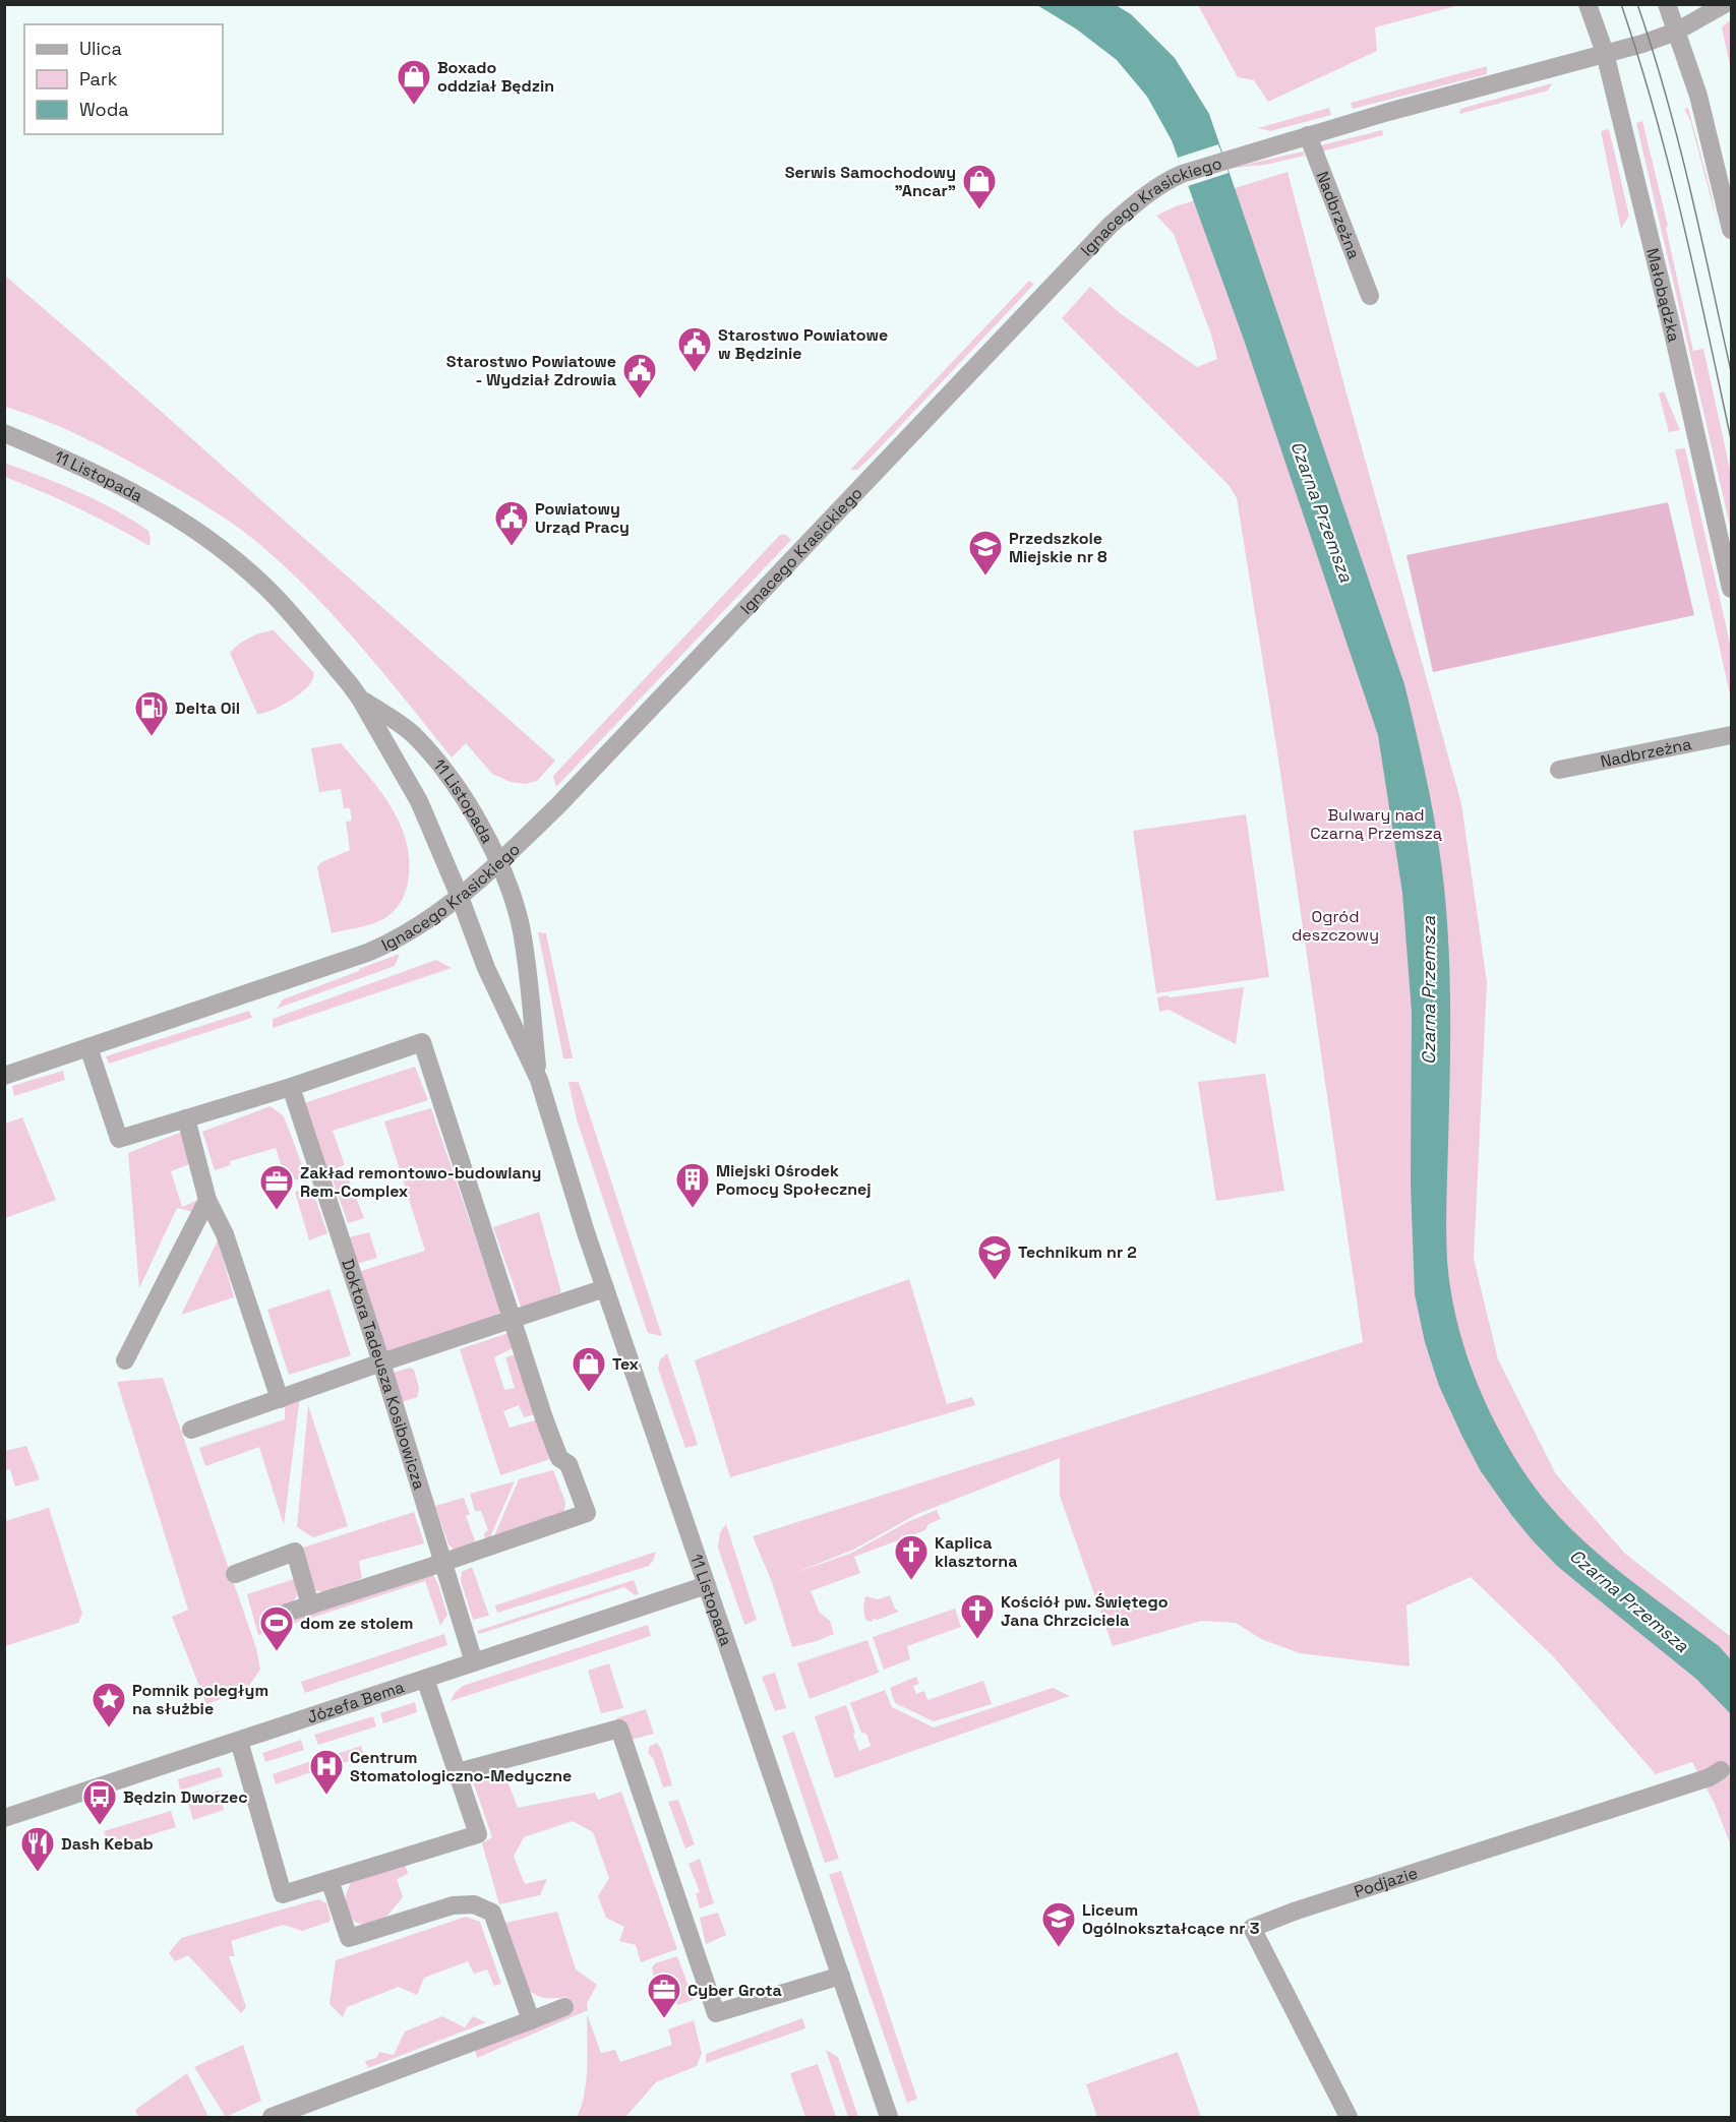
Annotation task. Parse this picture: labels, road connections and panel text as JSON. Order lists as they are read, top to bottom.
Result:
{
  "streets": {
    "street": [
      "Ignacego Krasickiego",
      "Nadbrzeżna",
      "Małobądzka",
      "11 Listopada",
      "Doktora Tadeusza Kosibowicza",
      "Józefa Bema",
      "Podjazie"
    ]
  },
  "crossings": [
    ["Ignacego Krasickiego", "Nadbrzeżna"],
    ["Ignacego Krasickiego", "Małobądzka"],
    ["Ignacego Krasickiego", "11 Listopada"],
    ["11 Listopada", "Józefa Bema"],
    ["Doktora Tadeusza Kosibowicza", "Józefa Bema"]
  ],
  "water": ["Czarna Przemsza"],
  "parks": ["Bulwary nad Czarną Przemszą", "Ogród deszczowy"],
  "places": {
    "shop": ["Boxado oddział Będzin", "Serwis Samochodowy \"Ancar\"", "Tex"],
    "public building": ["Starostwo Powiatowe w Będzinie", "Starostwo Powiatowe - Wydział Zdrowia", "Powiatowy Urząd Pracy"],
    "school or university": ["Przedszkole Miejskie nr 8", "Technikum nr 2", "Liceum Ogólnokształcące nr 3"],
    "fuel station": ["Delta Oil"],
    "building": ["Miejski Ośrodek Pomocy Społecznej"],
    "office": ["Zakład remontowo-budowlany Rem-Complex", "Cyber Grota"],
    "church": ["Kaplica klasztorna", "Kościół pw. Świętego Jana Chrzciciela"],
    "sports": ["dom ze stolem"],
    "place": ["Pomnik poległym na służbie"],
    "hospital": ["Centrum Stomatologiczno-Medyczne"],
    "bus stop": ["Będzin Dworzec"],
    "restaurant": ["Dash Kebab"]
  },
  "legend": ["Ulica", "Park", "Woda"]
}
